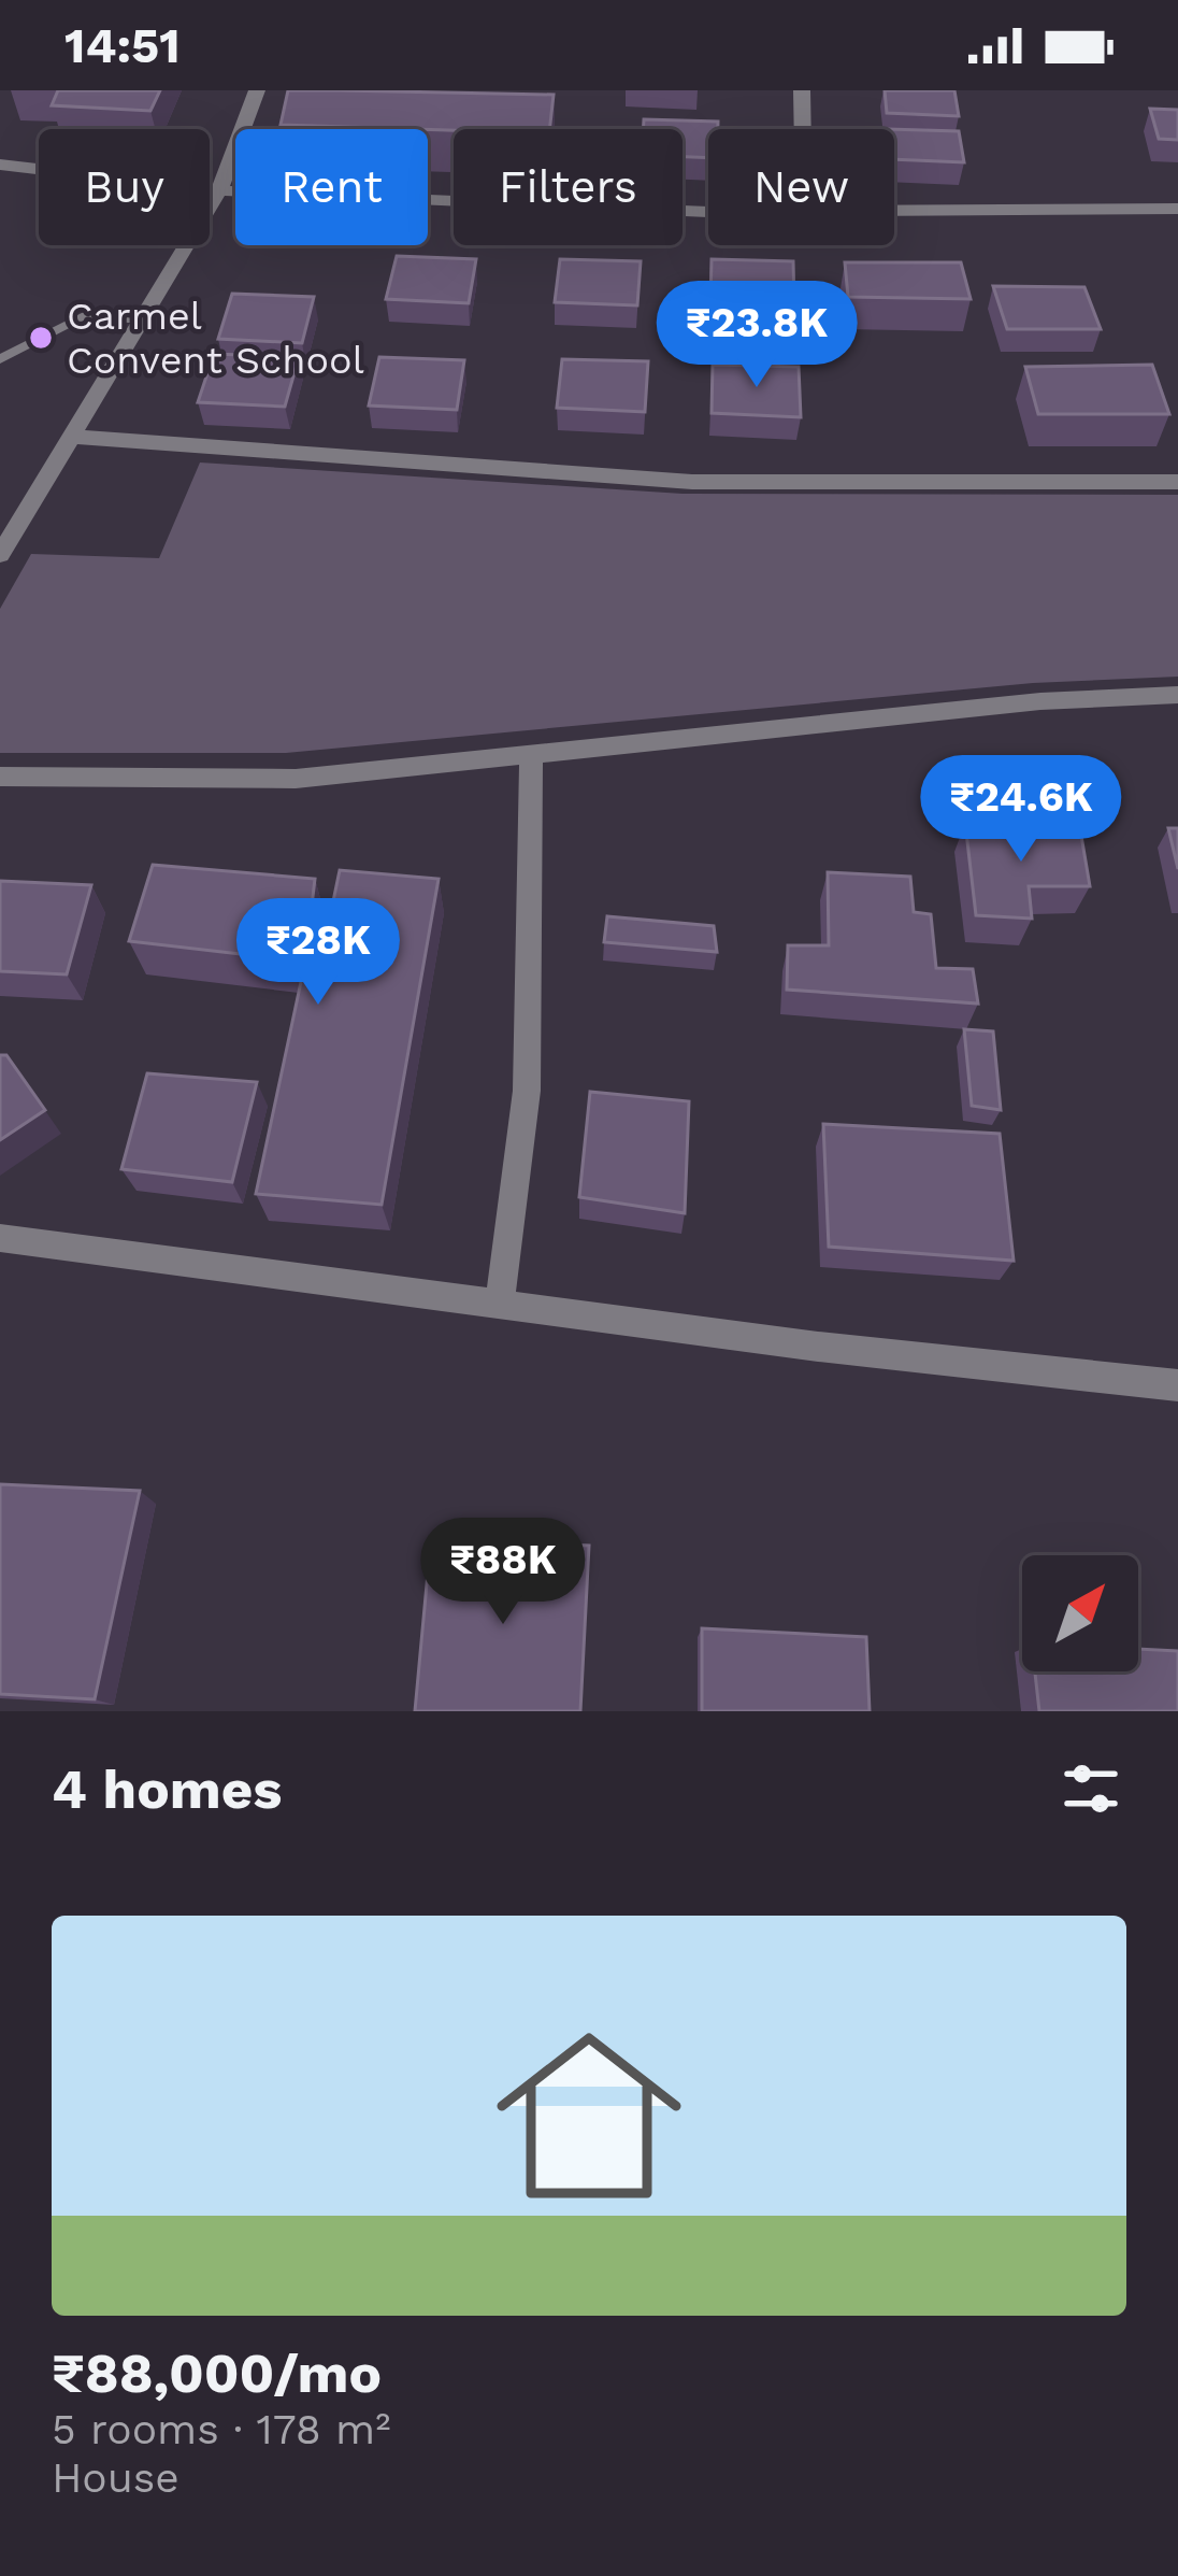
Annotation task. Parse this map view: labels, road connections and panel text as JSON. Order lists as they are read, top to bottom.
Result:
{
  "places": ["Carmel Convent School"],
  "north": "top right",
  "page": {
    "status": "14:51",
    "chip": [
      "Buy",
      "Rent",
      "Filters",
      "New"
    ],
    "price": [
      "₹23.8K",
      "₹24.6K",
      "₹28K",
      "₹88K"
    ],
    "heading": "4 homes",
    "list": [
      {
        "name": "₹88,000/mo",
        "note": "5 rooms · 178 m² · House"
      }
    ]
  }
}
